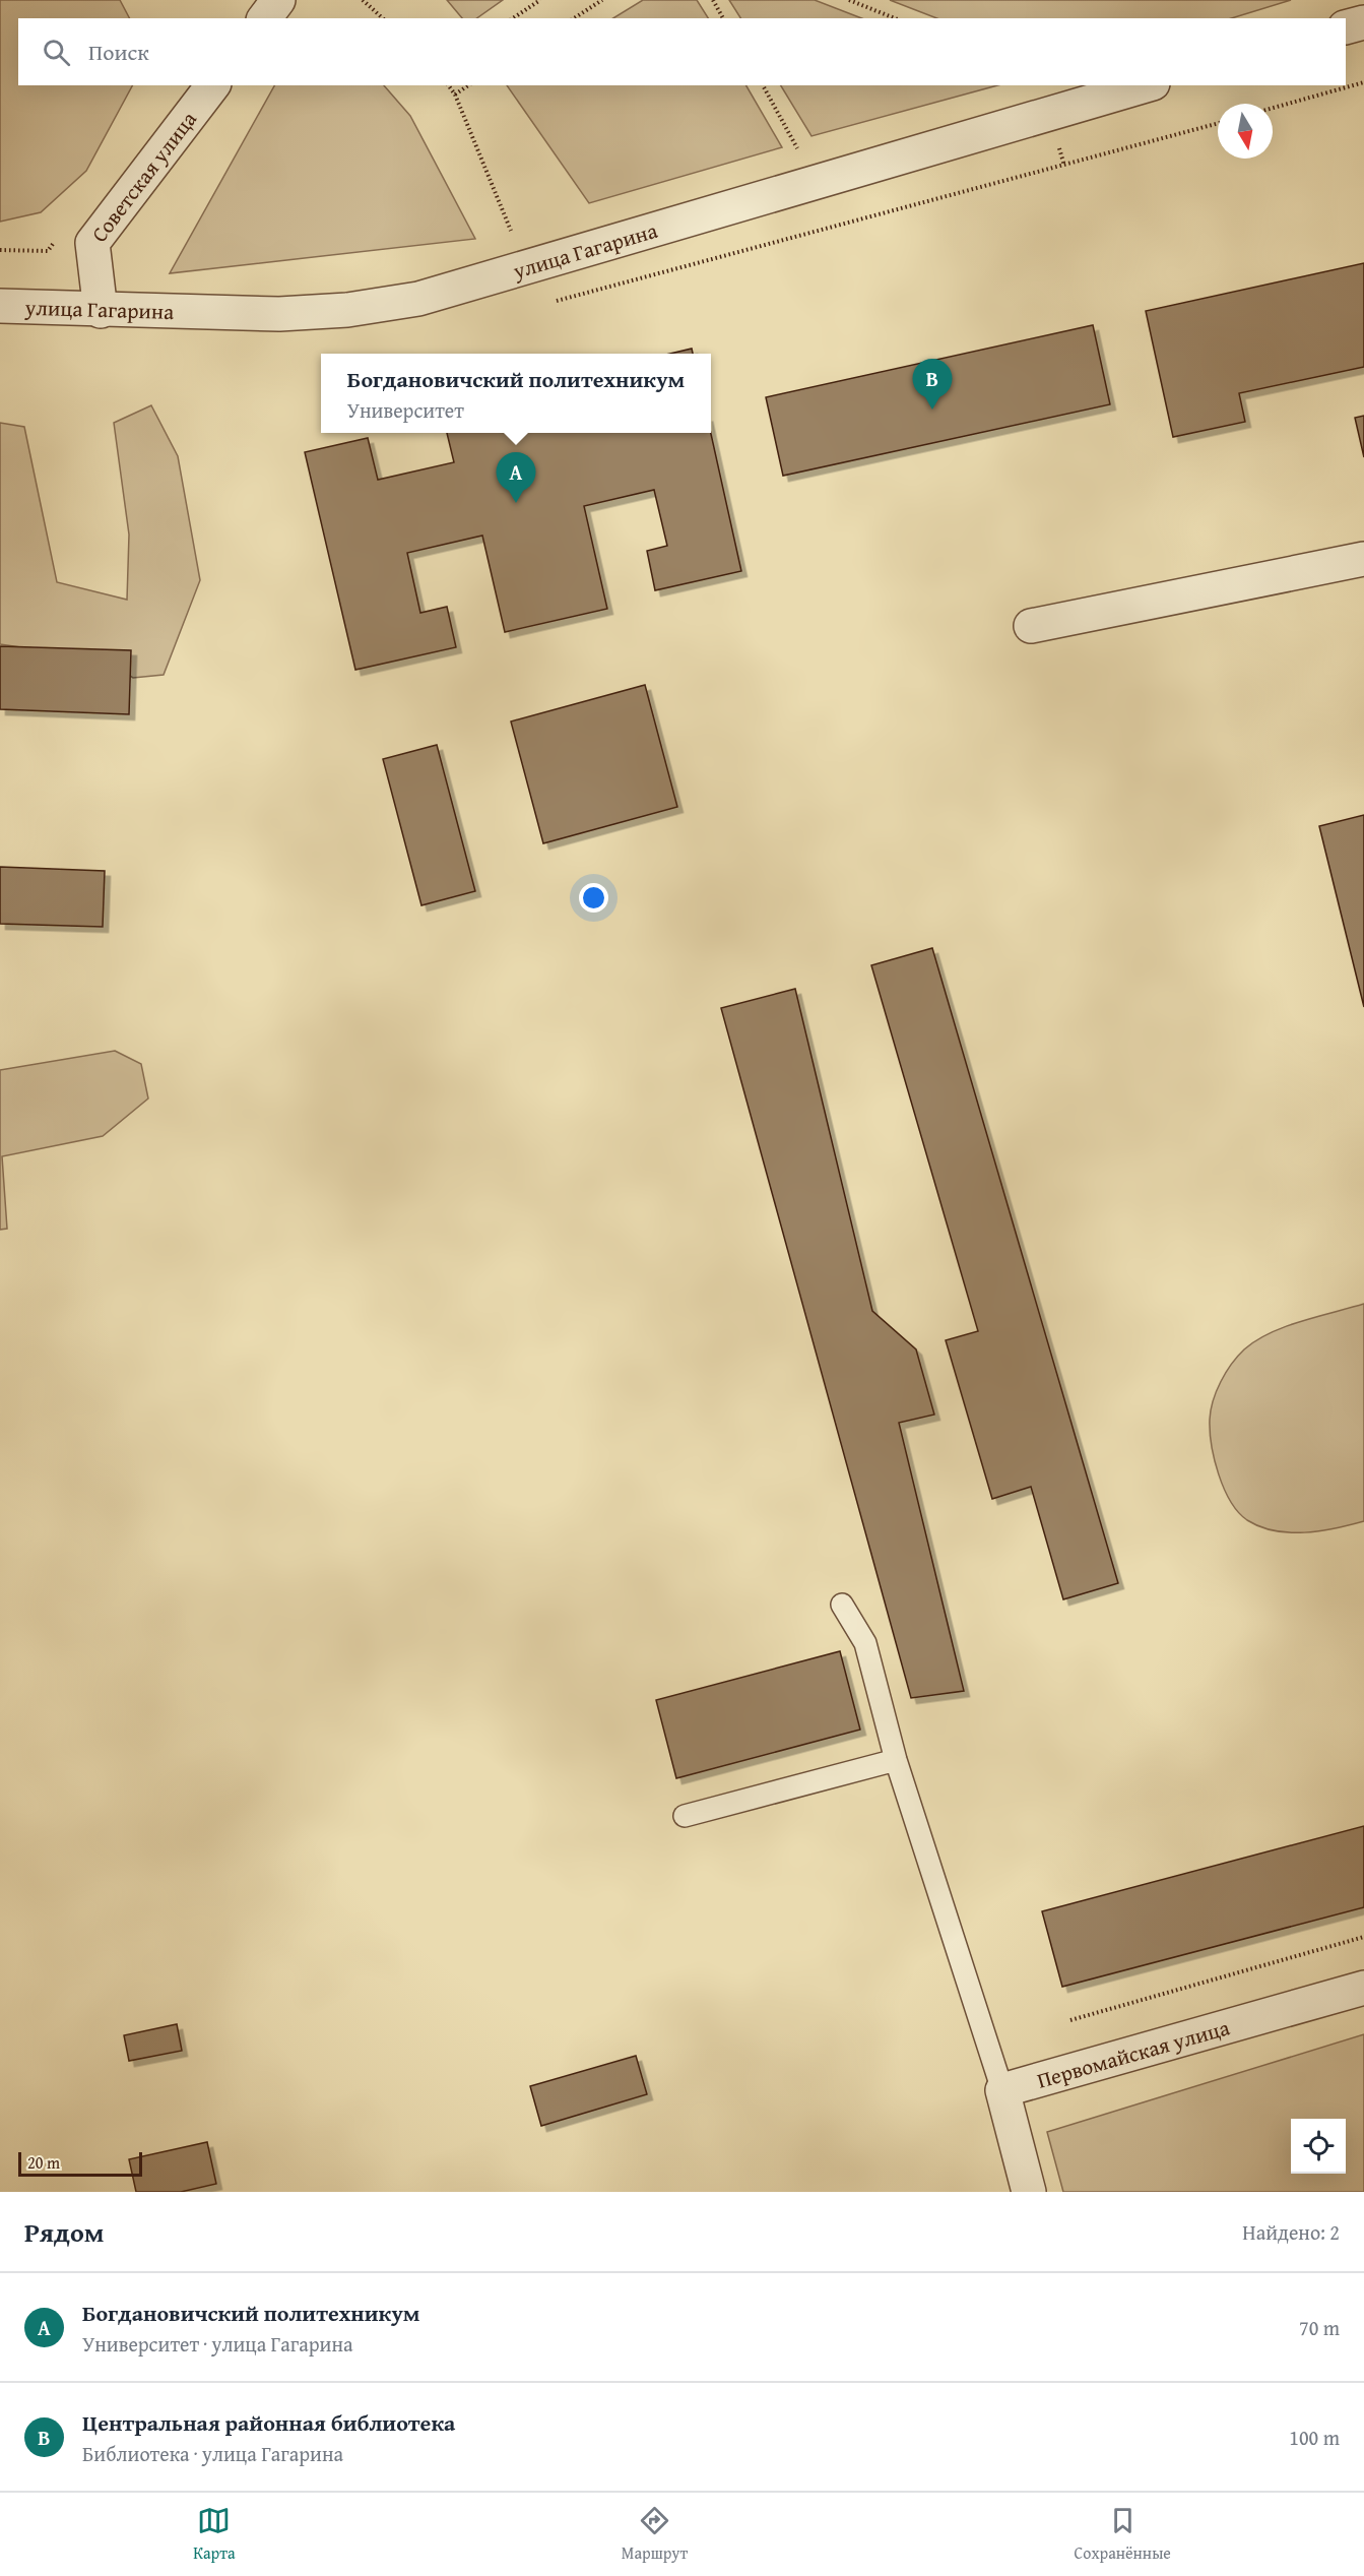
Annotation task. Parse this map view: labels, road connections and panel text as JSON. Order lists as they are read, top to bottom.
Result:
{
  "streets": {
    "street": ["Советская улица", "улица Гагарина", "Первомайская улица"]
  },
  "crossings": [
    ["Советская улица", "улица Гагарина"]
  ],
  "scale_bar": "20 m",
  "north": "bottom",
  "page": {
    "search": "Поиск",
    "popup": ["Богдановичский политехникум", "Университет"],
    "pins": ["B", "A"],
    "scale": "20 m",
    "heading": ["Рядом", "Найдено: 2"],
    "list": [
      {
        "mark": "A",
        "name": "Богдановичский политехникум",
        "note": "Университет · улица Гагарина",
        "value": "70 m"
      },
      {
        "mark": "B",
        "name": "Центральная районная библиотека",
        "note": "Библиотека · улица Гагарина",
        "value": "100 m"
      }
    ],
    "nav": ["Карта", "Маршрут", "Сохранённые"]
  }
}
